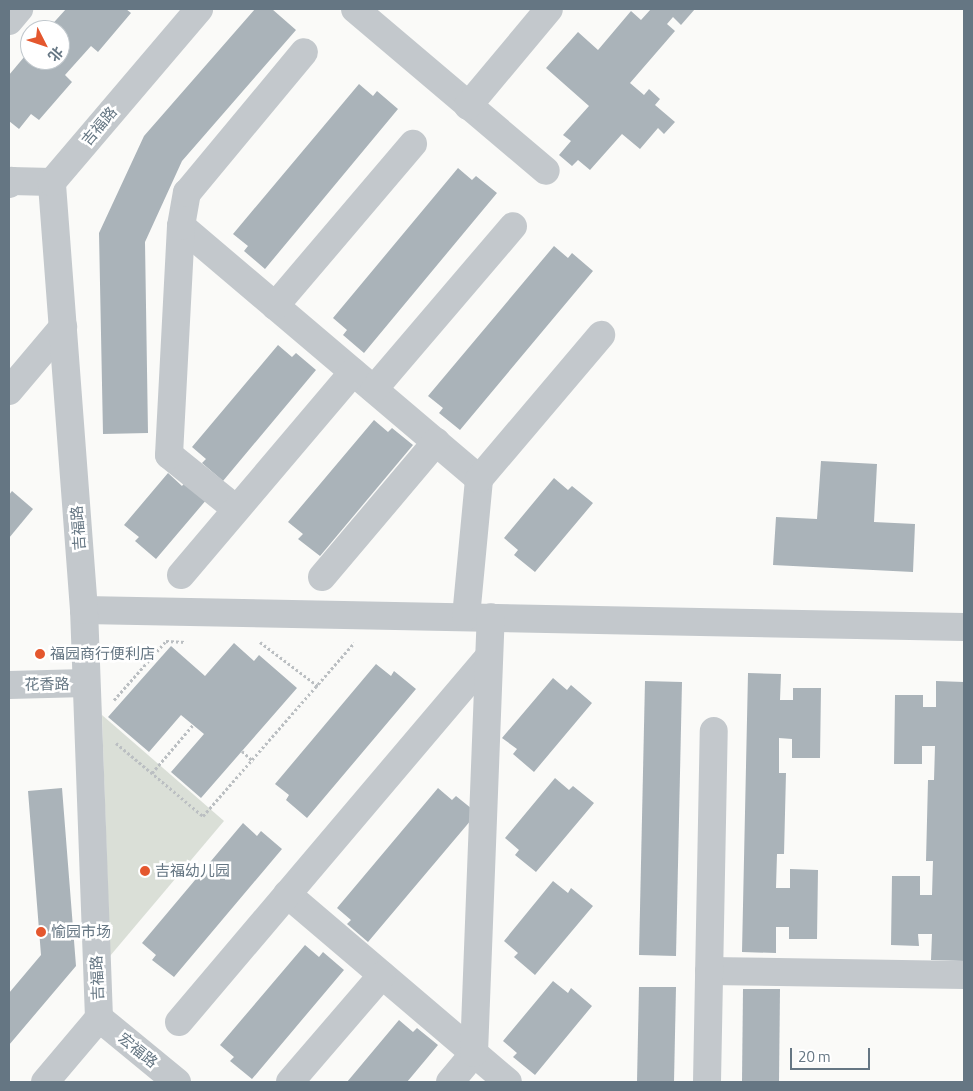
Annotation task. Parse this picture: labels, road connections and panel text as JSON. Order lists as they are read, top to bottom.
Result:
{
  "streets": {
    "street": ["吉福路", "花香路", "宏福路"]
  },
  "crossings": [
    ["吉福路", "花香路"],
    ["吉福路", "宏福路"]
  ],
  "places": ["福园商行便利店", "吉福幼儿园", "愉园市场"],
  "scale_bar": "20 m",
  "north": "bottom right"
}
